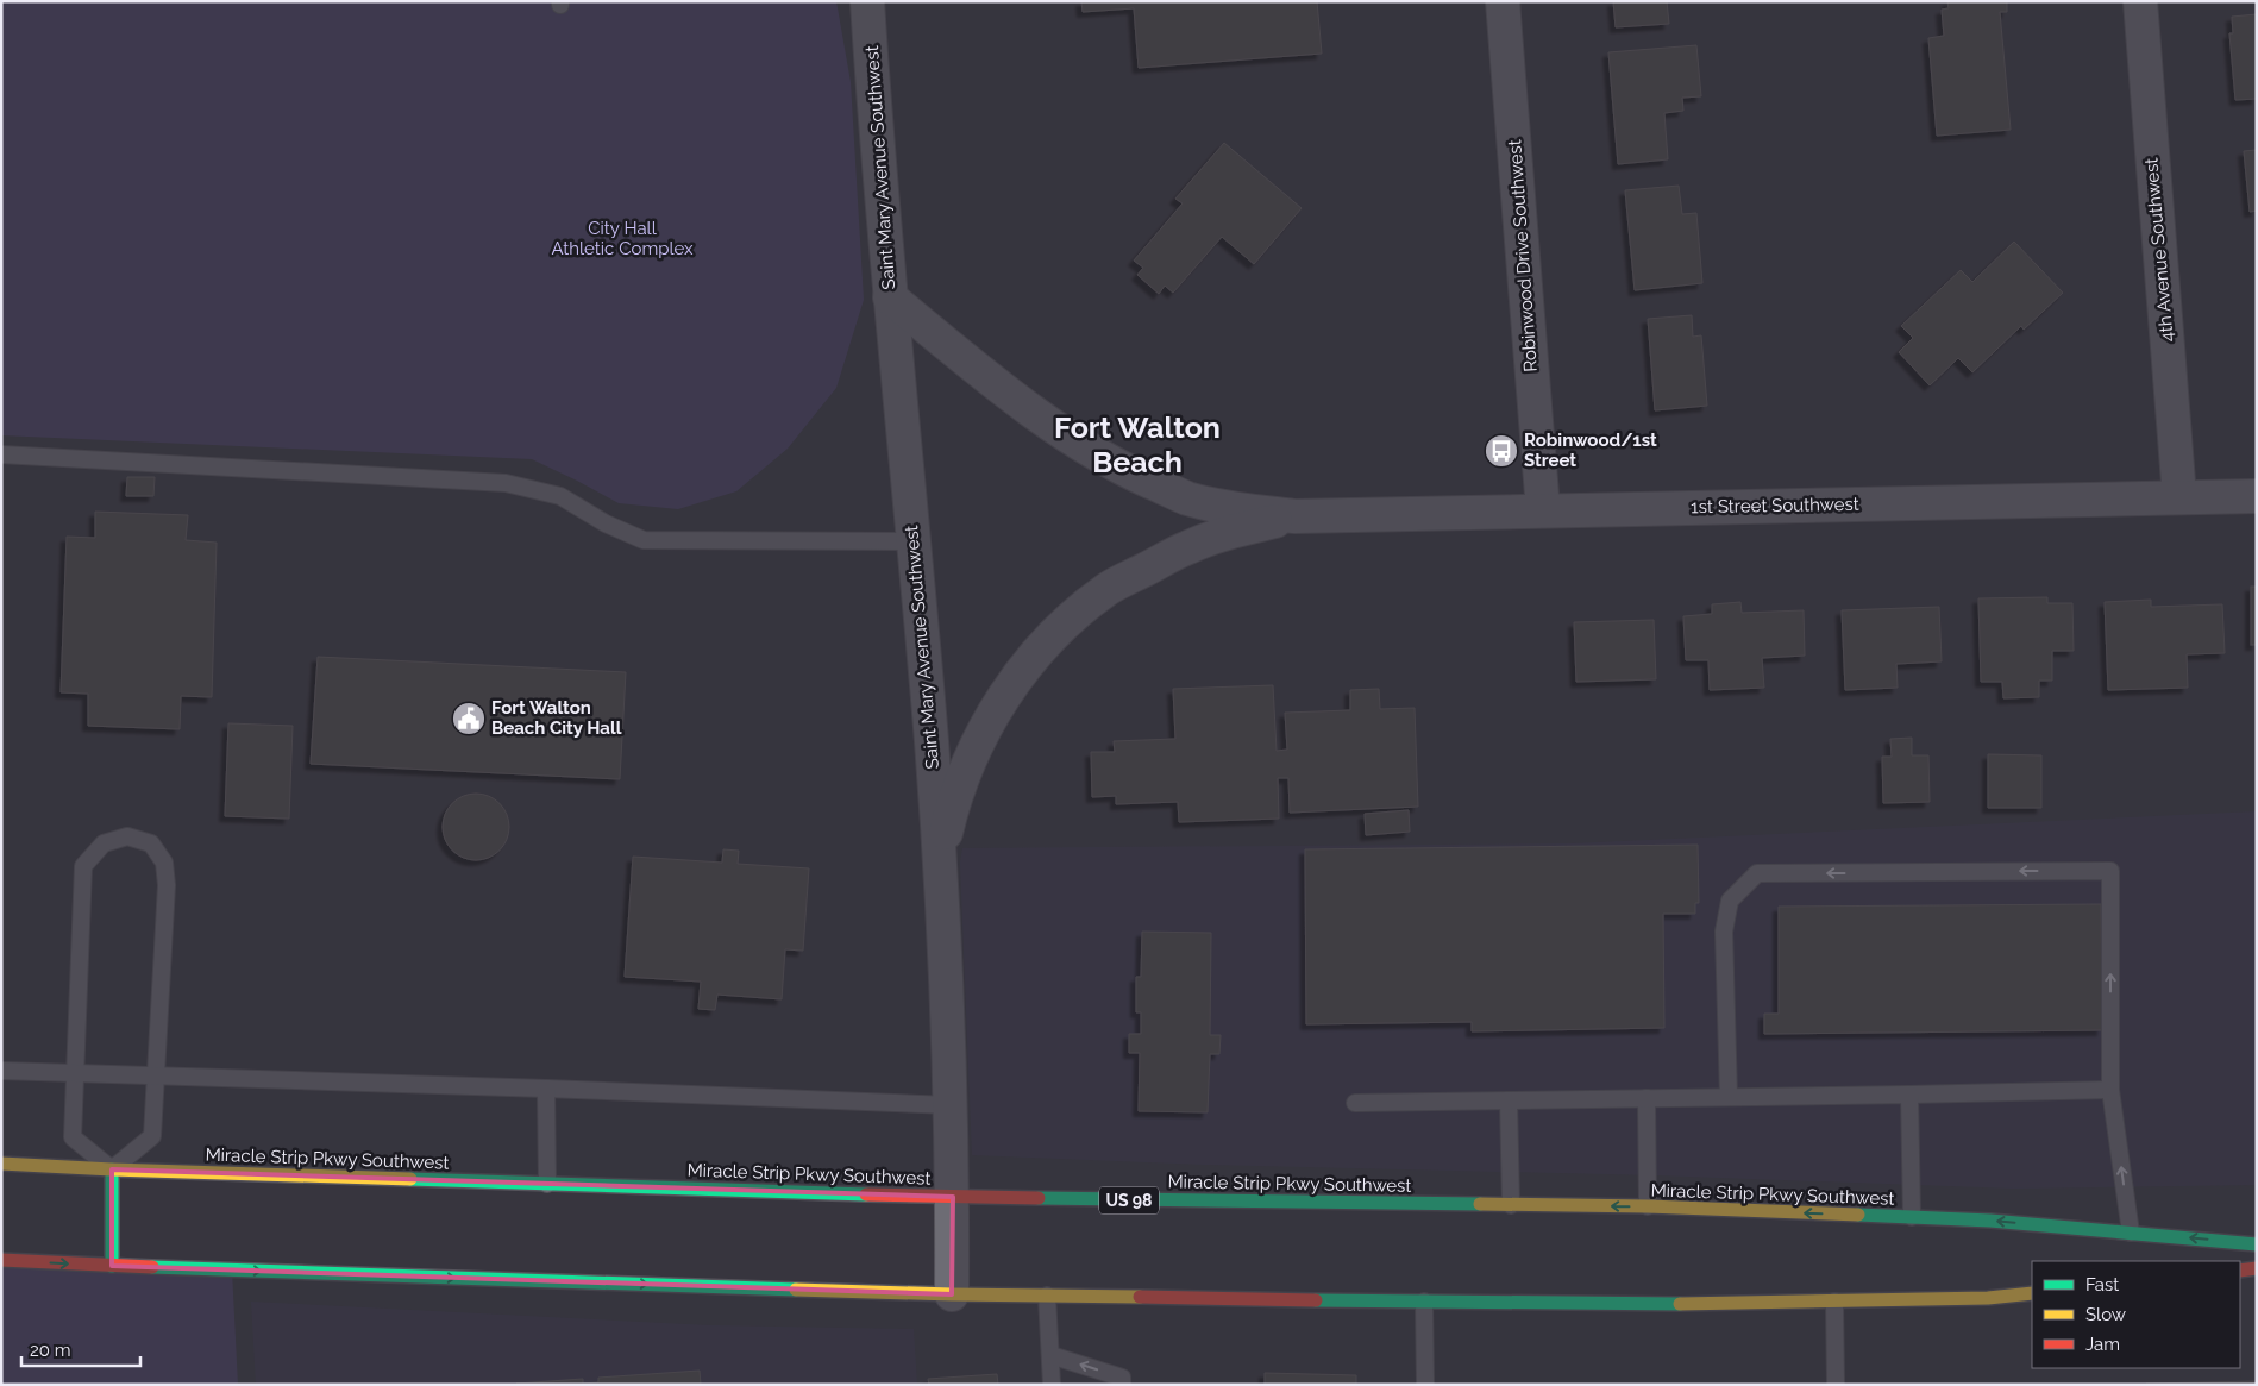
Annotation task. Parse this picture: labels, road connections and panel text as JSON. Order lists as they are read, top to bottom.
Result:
{
  "streets": {
    "highway": ["Miracle Strip Pkwy Southwest", "US 98"],
    "street": [
      "Saint Mary Avenue Southwest",
      "4th Avenue Southwest",
      "Robinwood Drive Southwest",
      "1st Street Southwest"
    ]
  },
  "crossings": [
    ["Saint Mary Avenue Southwest", "1st Street Southwest"],
    ["Saint Mary Avenue Southwest", "Miracle Strip Pkwy Southwest"],
    ["4th Avenue Southwest", "1st Street Southwest"],
    ["Robinwood Drive Southwest", "1st Street Southwest"]
  ],
  "districts": ["Fort Walton Beach"],
  "parks": ["City Hall Athletic Complex"],
  "places": {
    "bus stop": ["Robinwood/1st Street"],
    "public building": ["Fort Walton Beach City Hall"]
  },
  "legend": ["Fast", "Slow", "Jam"],
  "scale_bar": "20 m"
}
